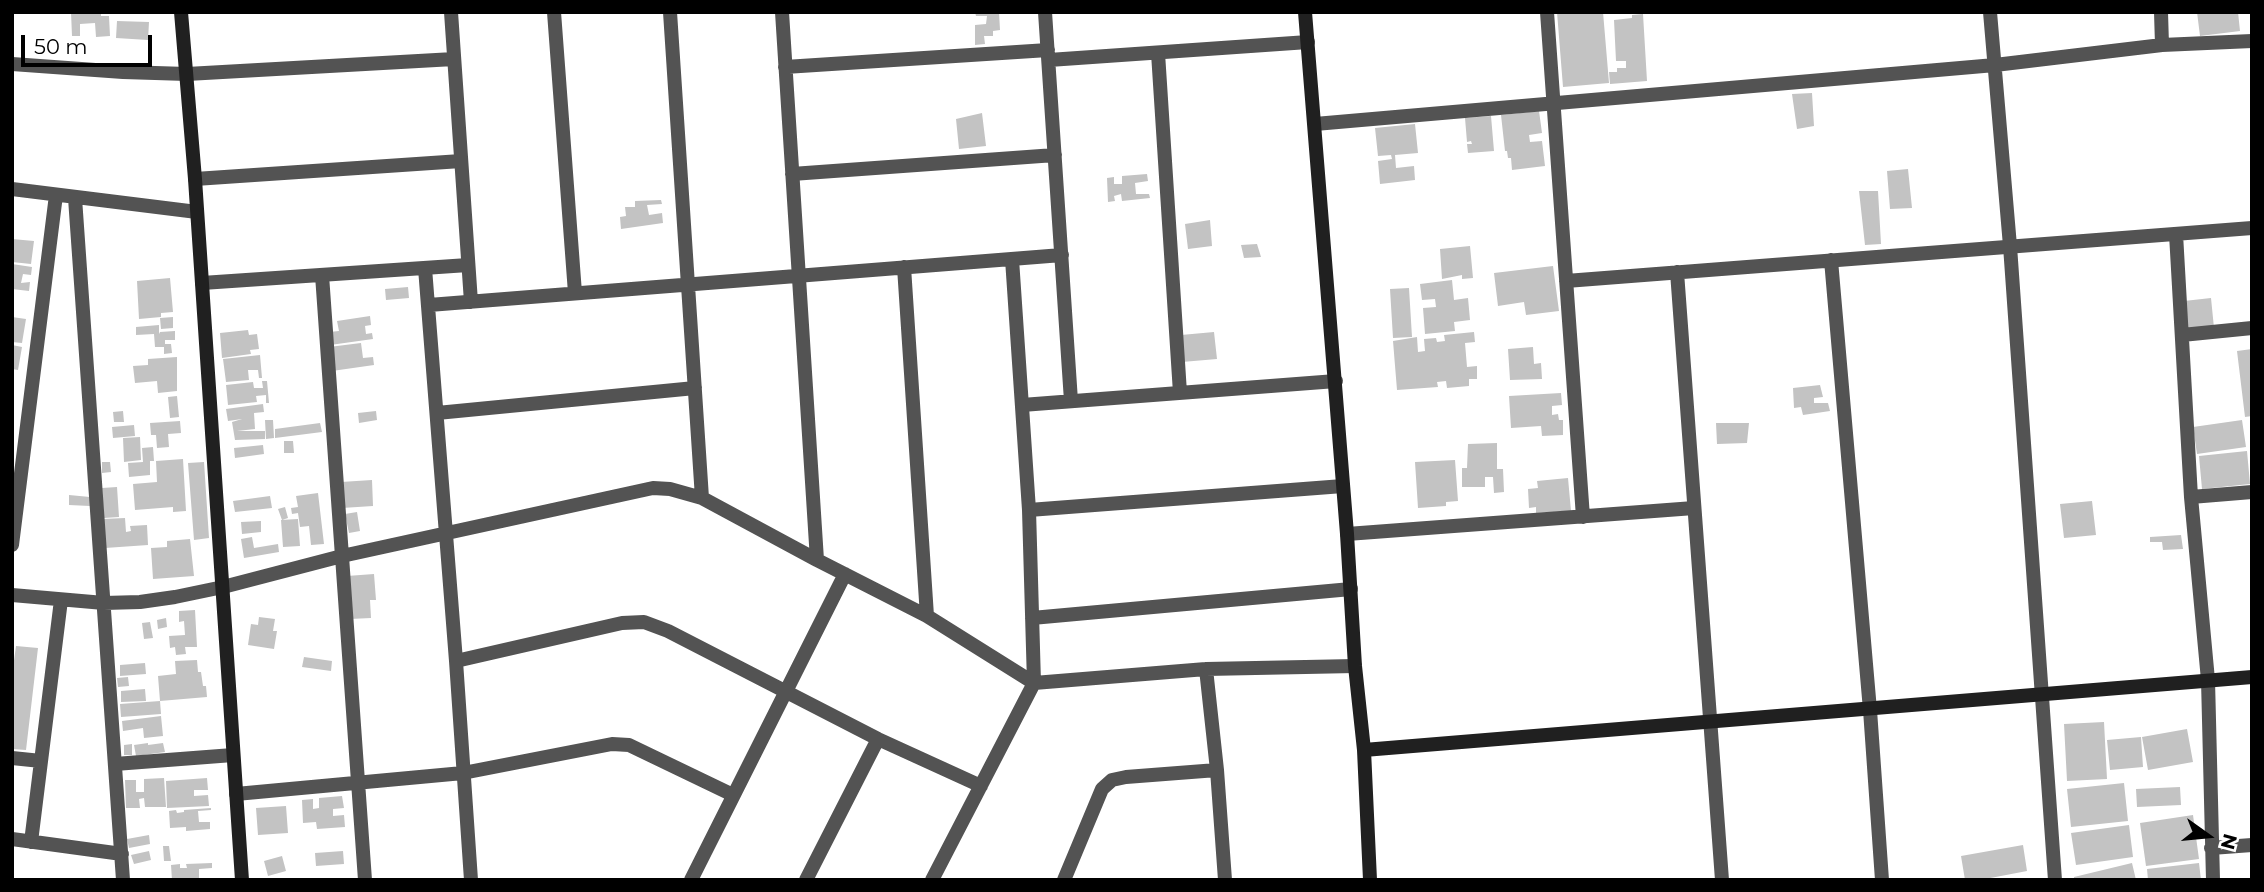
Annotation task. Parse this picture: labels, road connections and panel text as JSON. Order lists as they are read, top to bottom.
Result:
{
  "scale_bar": "50 m",
  "north": "right"
}
